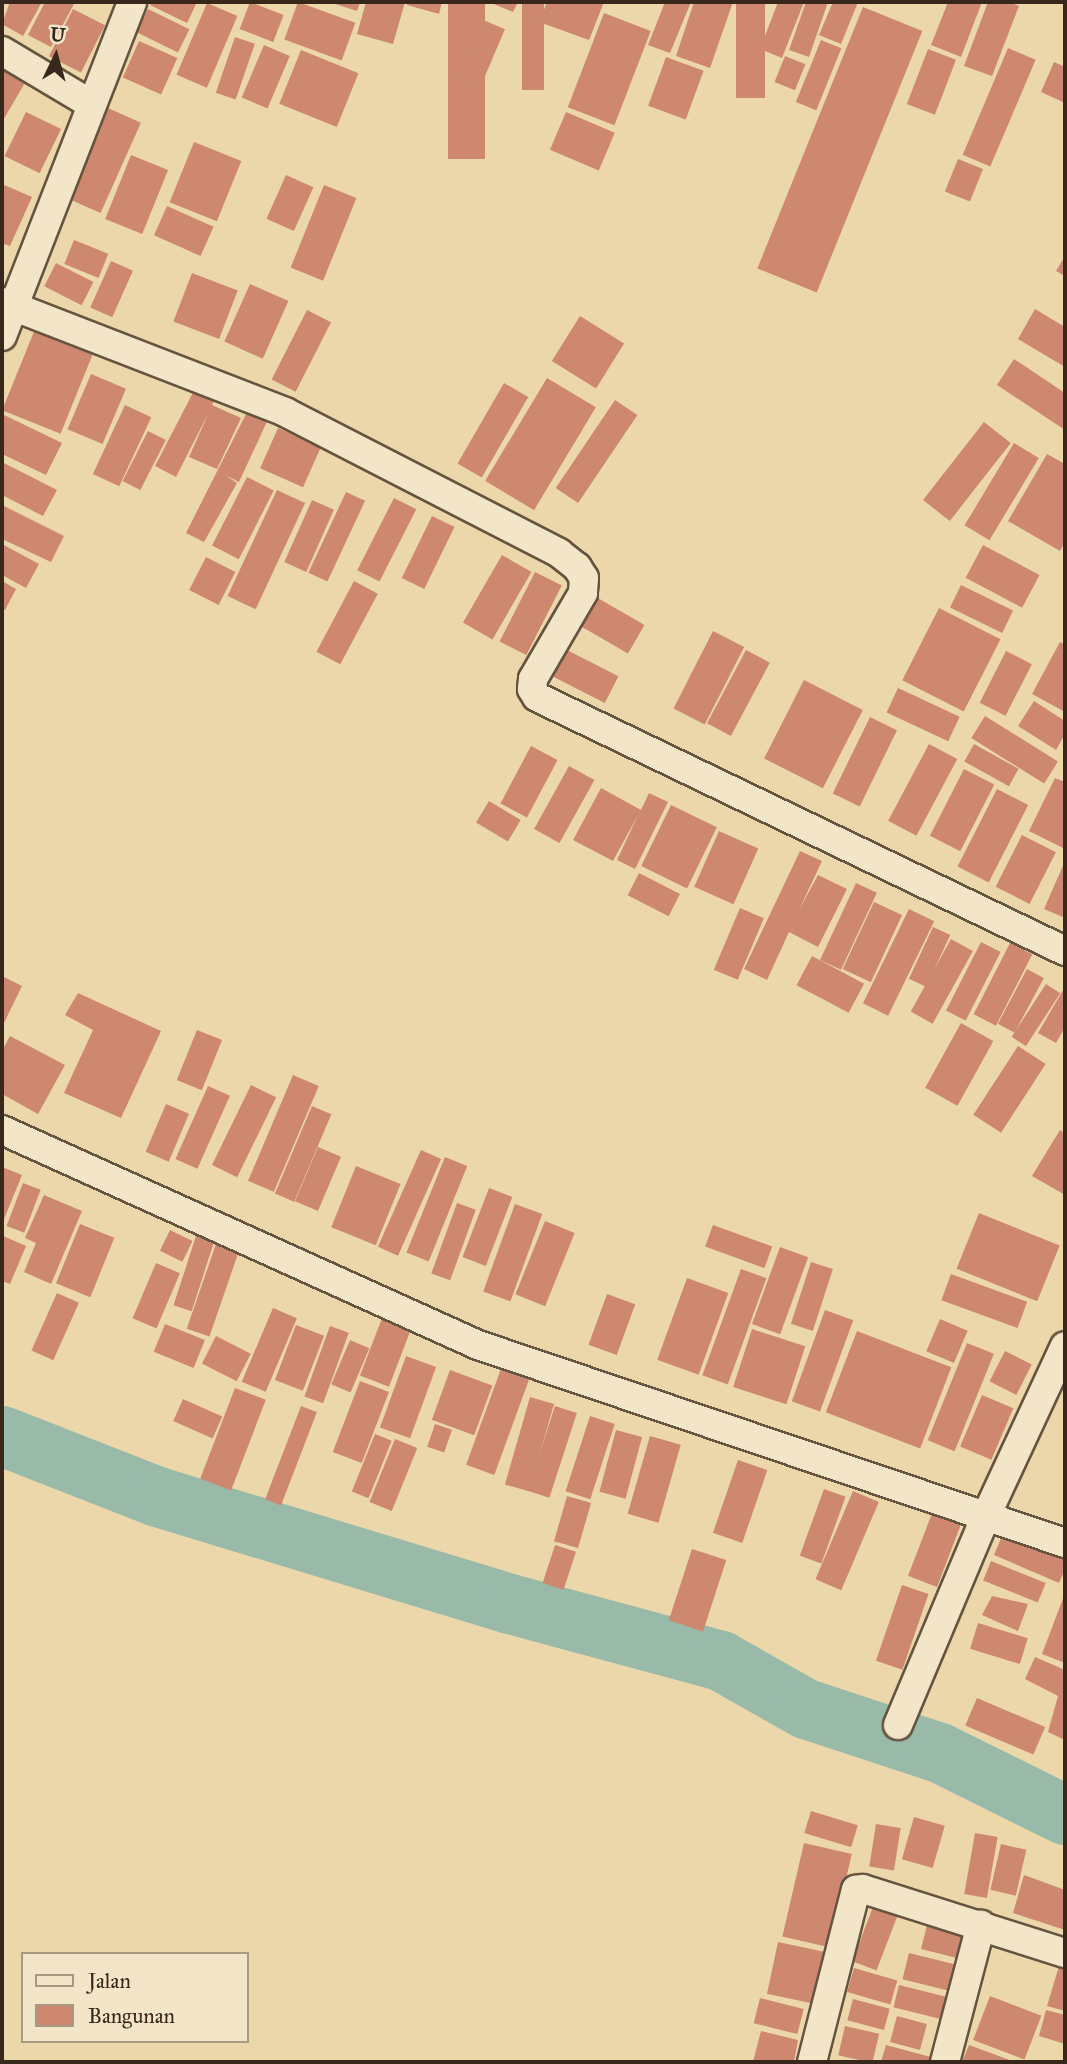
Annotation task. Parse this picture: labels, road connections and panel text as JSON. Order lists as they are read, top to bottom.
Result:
{
  "legend": ["Jalan", "Bangunan"],
  "north": "top"
}
